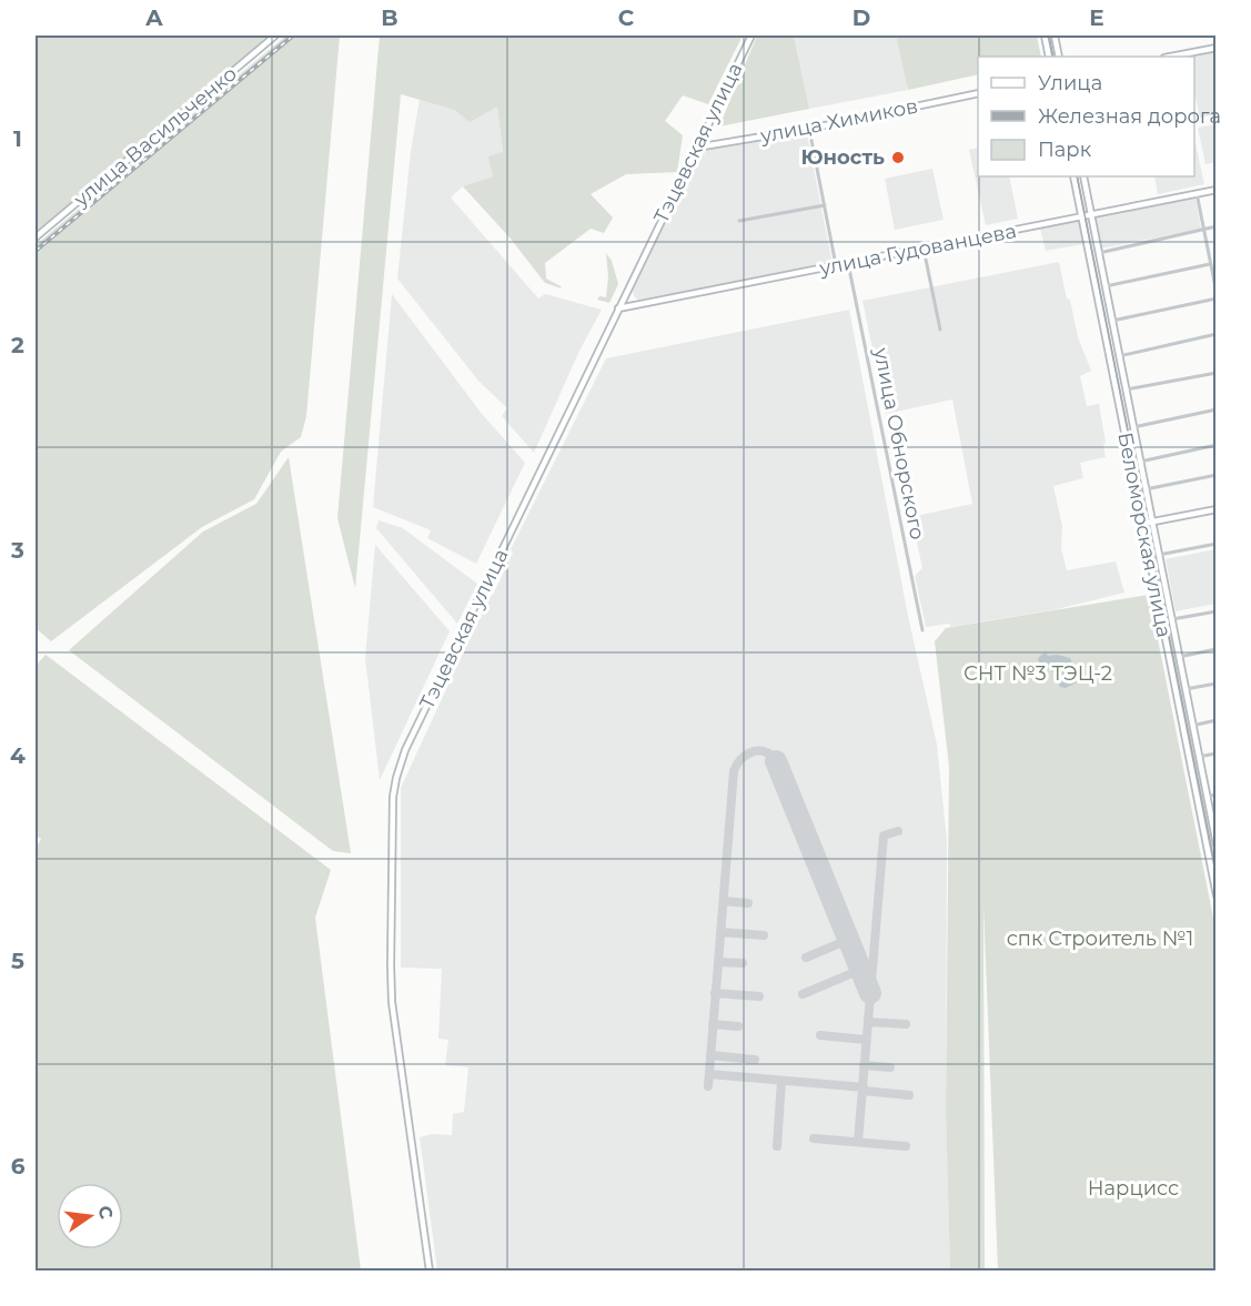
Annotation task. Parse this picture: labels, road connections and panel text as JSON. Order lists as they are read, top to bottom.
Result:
{
  "streets": {
    "main road": [
      "улица Химиков",
      "улица Васильченко",
      "Тэцевская улица",
      "улица Гудованцева",
      "Беломорская улица"
    ],
    "street": ["улица Обнорского"]
  },
  "crossings": [
    ["улица Химиков", "Тэцевская улица"],
    ["Тэцевская улица", "улица Гудованцева"],
    ["улица Гудованцева", "улица Обнорского"],
    ["улица Гудованцева", "Беломорская улица"]
  ],
  "parks": ["СНТ №3 ТЭЦ-2", "спк Строитель №1", "Нарцисс"],
  "places": ["Юность"],
  "legend": ["Улица", "Железная дорога", "Парк"],
  "north": "right",
  "grid": {
    "columns": [
      "A",
      "B",
      "C",
      "D",
      "E"
    ],
    "rows": [
      "1",
      "2",
      "3",
      "4",
      "5",
      "6"
    ]
  }
}
